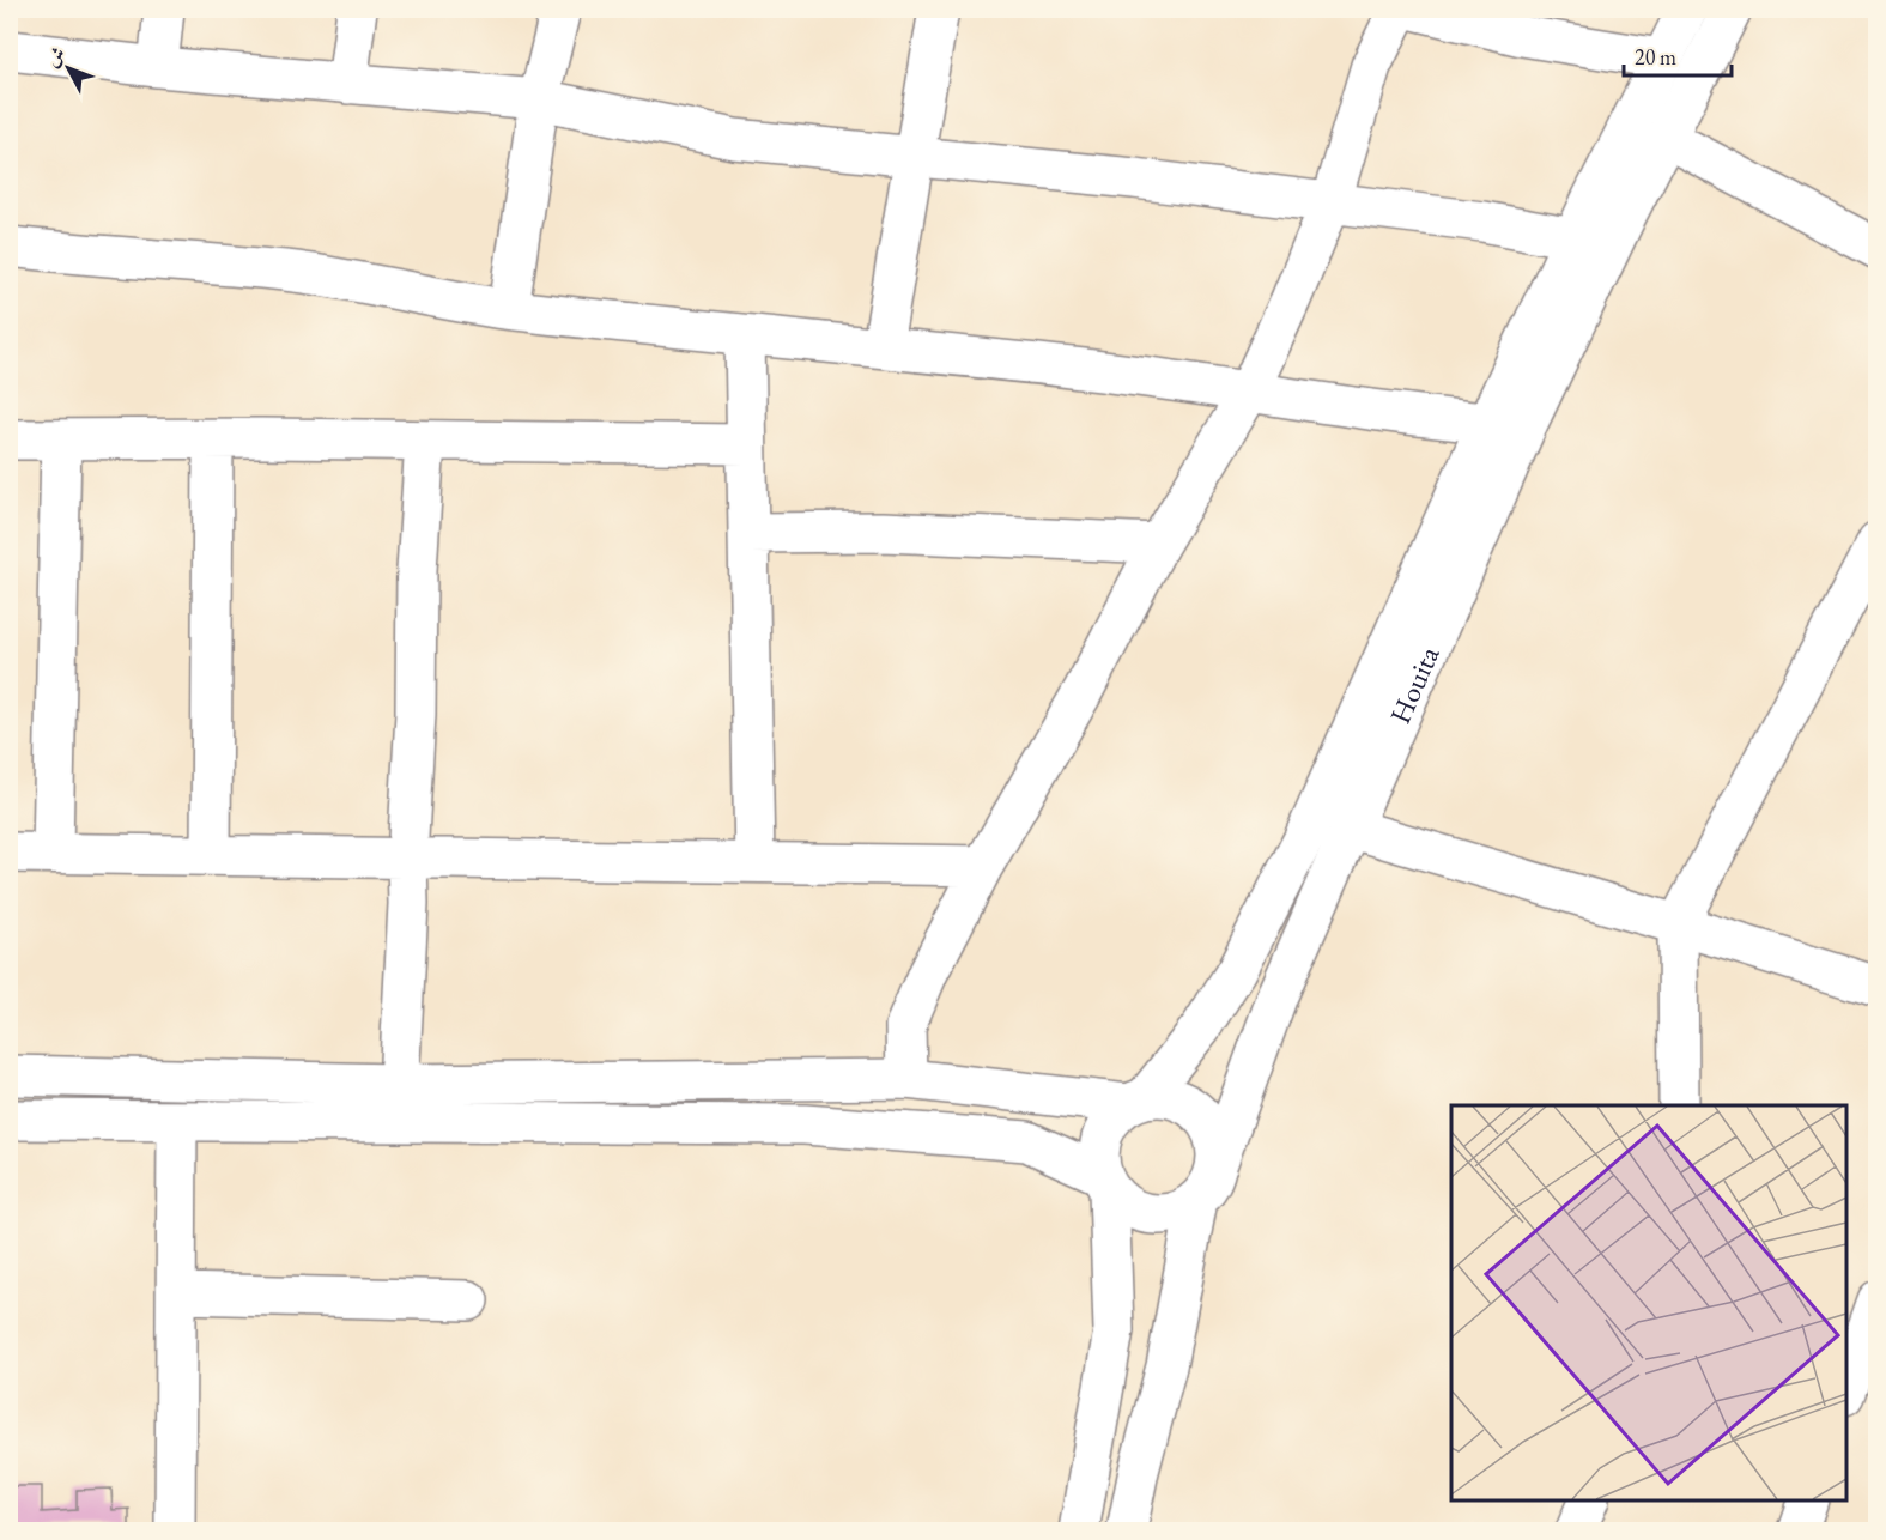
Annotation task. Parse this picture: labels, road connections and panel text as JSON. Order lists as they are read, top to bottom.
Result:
{
  "streets": {
    "street": ["Houita"]
  },
  "scale_bar": "20 m",
  "north": "top left"
}
